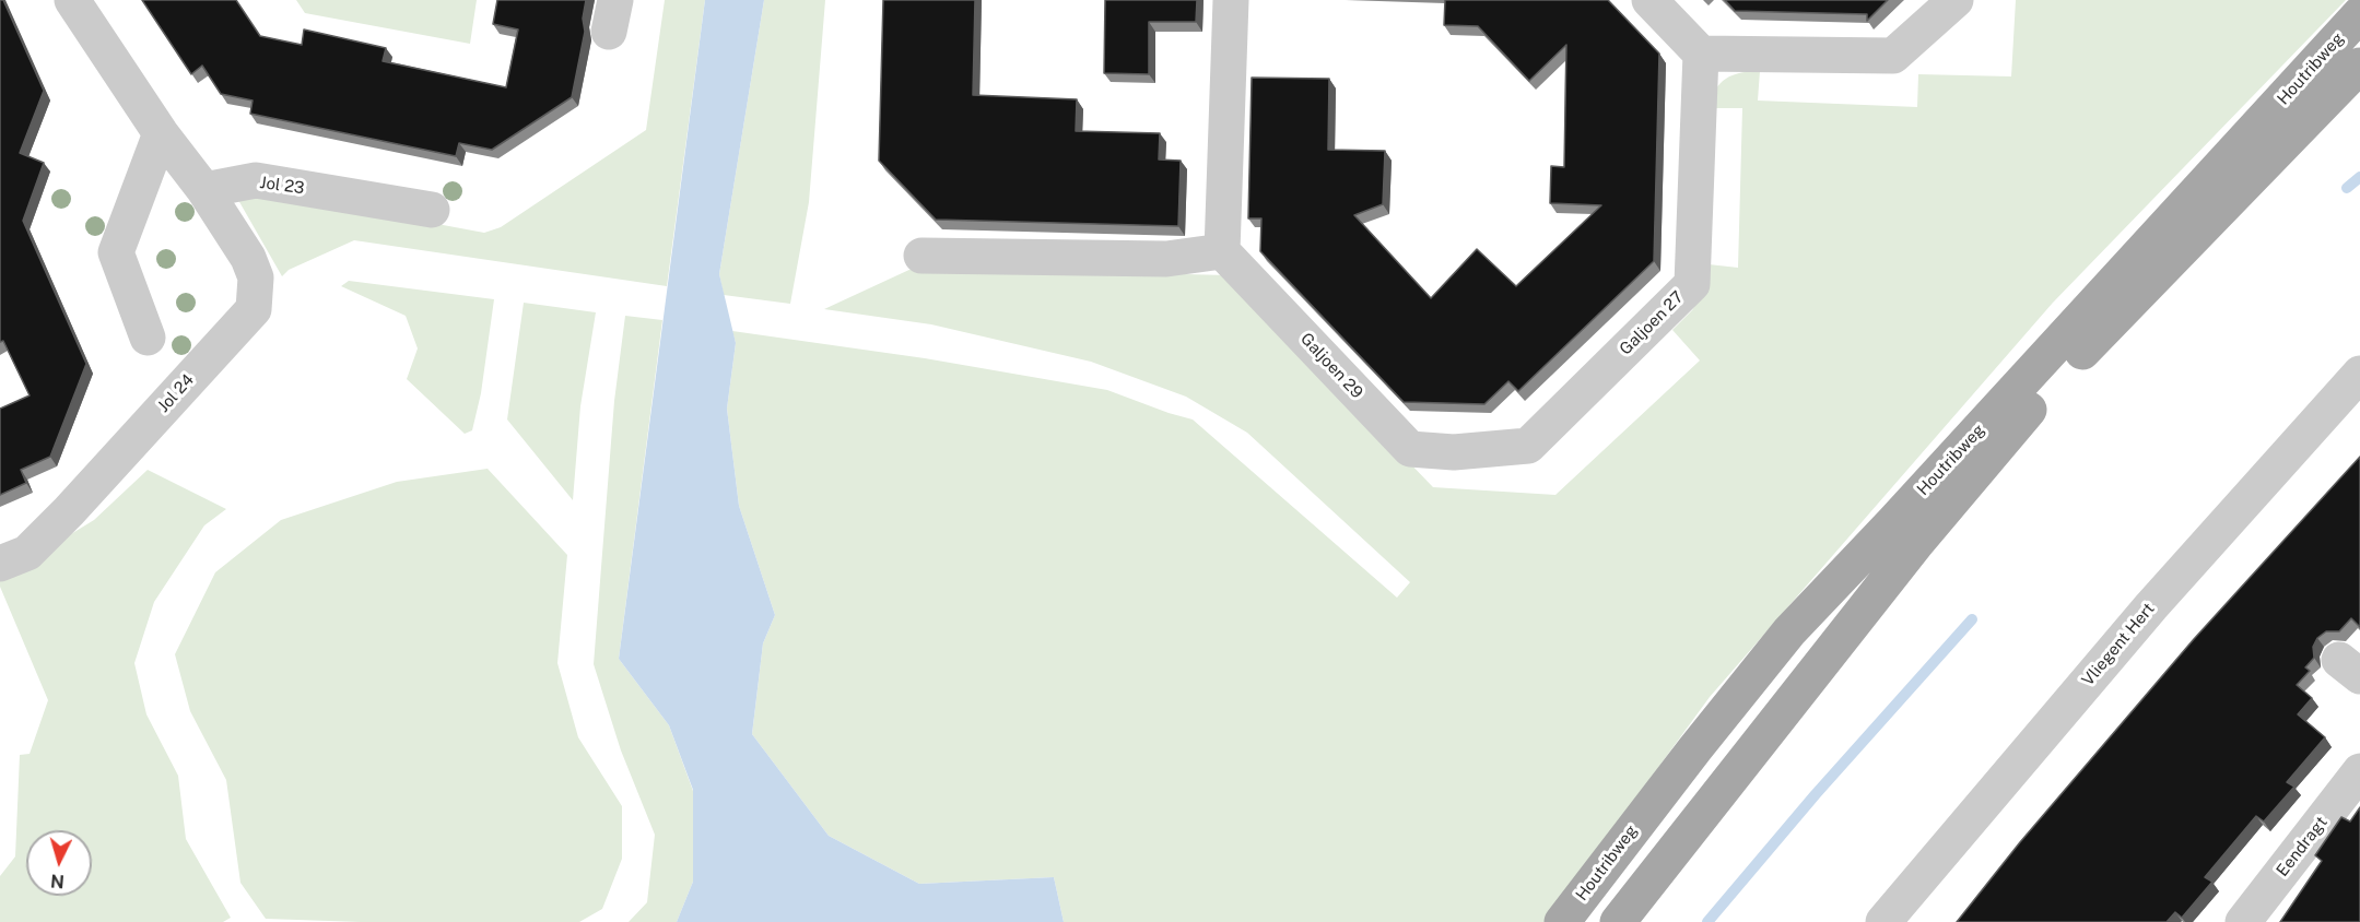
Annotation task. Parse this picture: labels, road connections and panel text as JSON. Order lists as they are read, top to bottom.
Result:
{
  "streets": {
    "main road": ["Houtribweg"],
    "street": [
      "Jol 23",
      "Galjoen 27",
      "Galjoen 29",
      "Jol 24",
      "Vliegent Hert",
      "Eendragt"
    ]
  },
  "crossings": [
    ["Jol 23", "Jol 24"],
    ["Galjoen 27", "Galjoen 29"]
  ],
  "north": "bottom"
}
